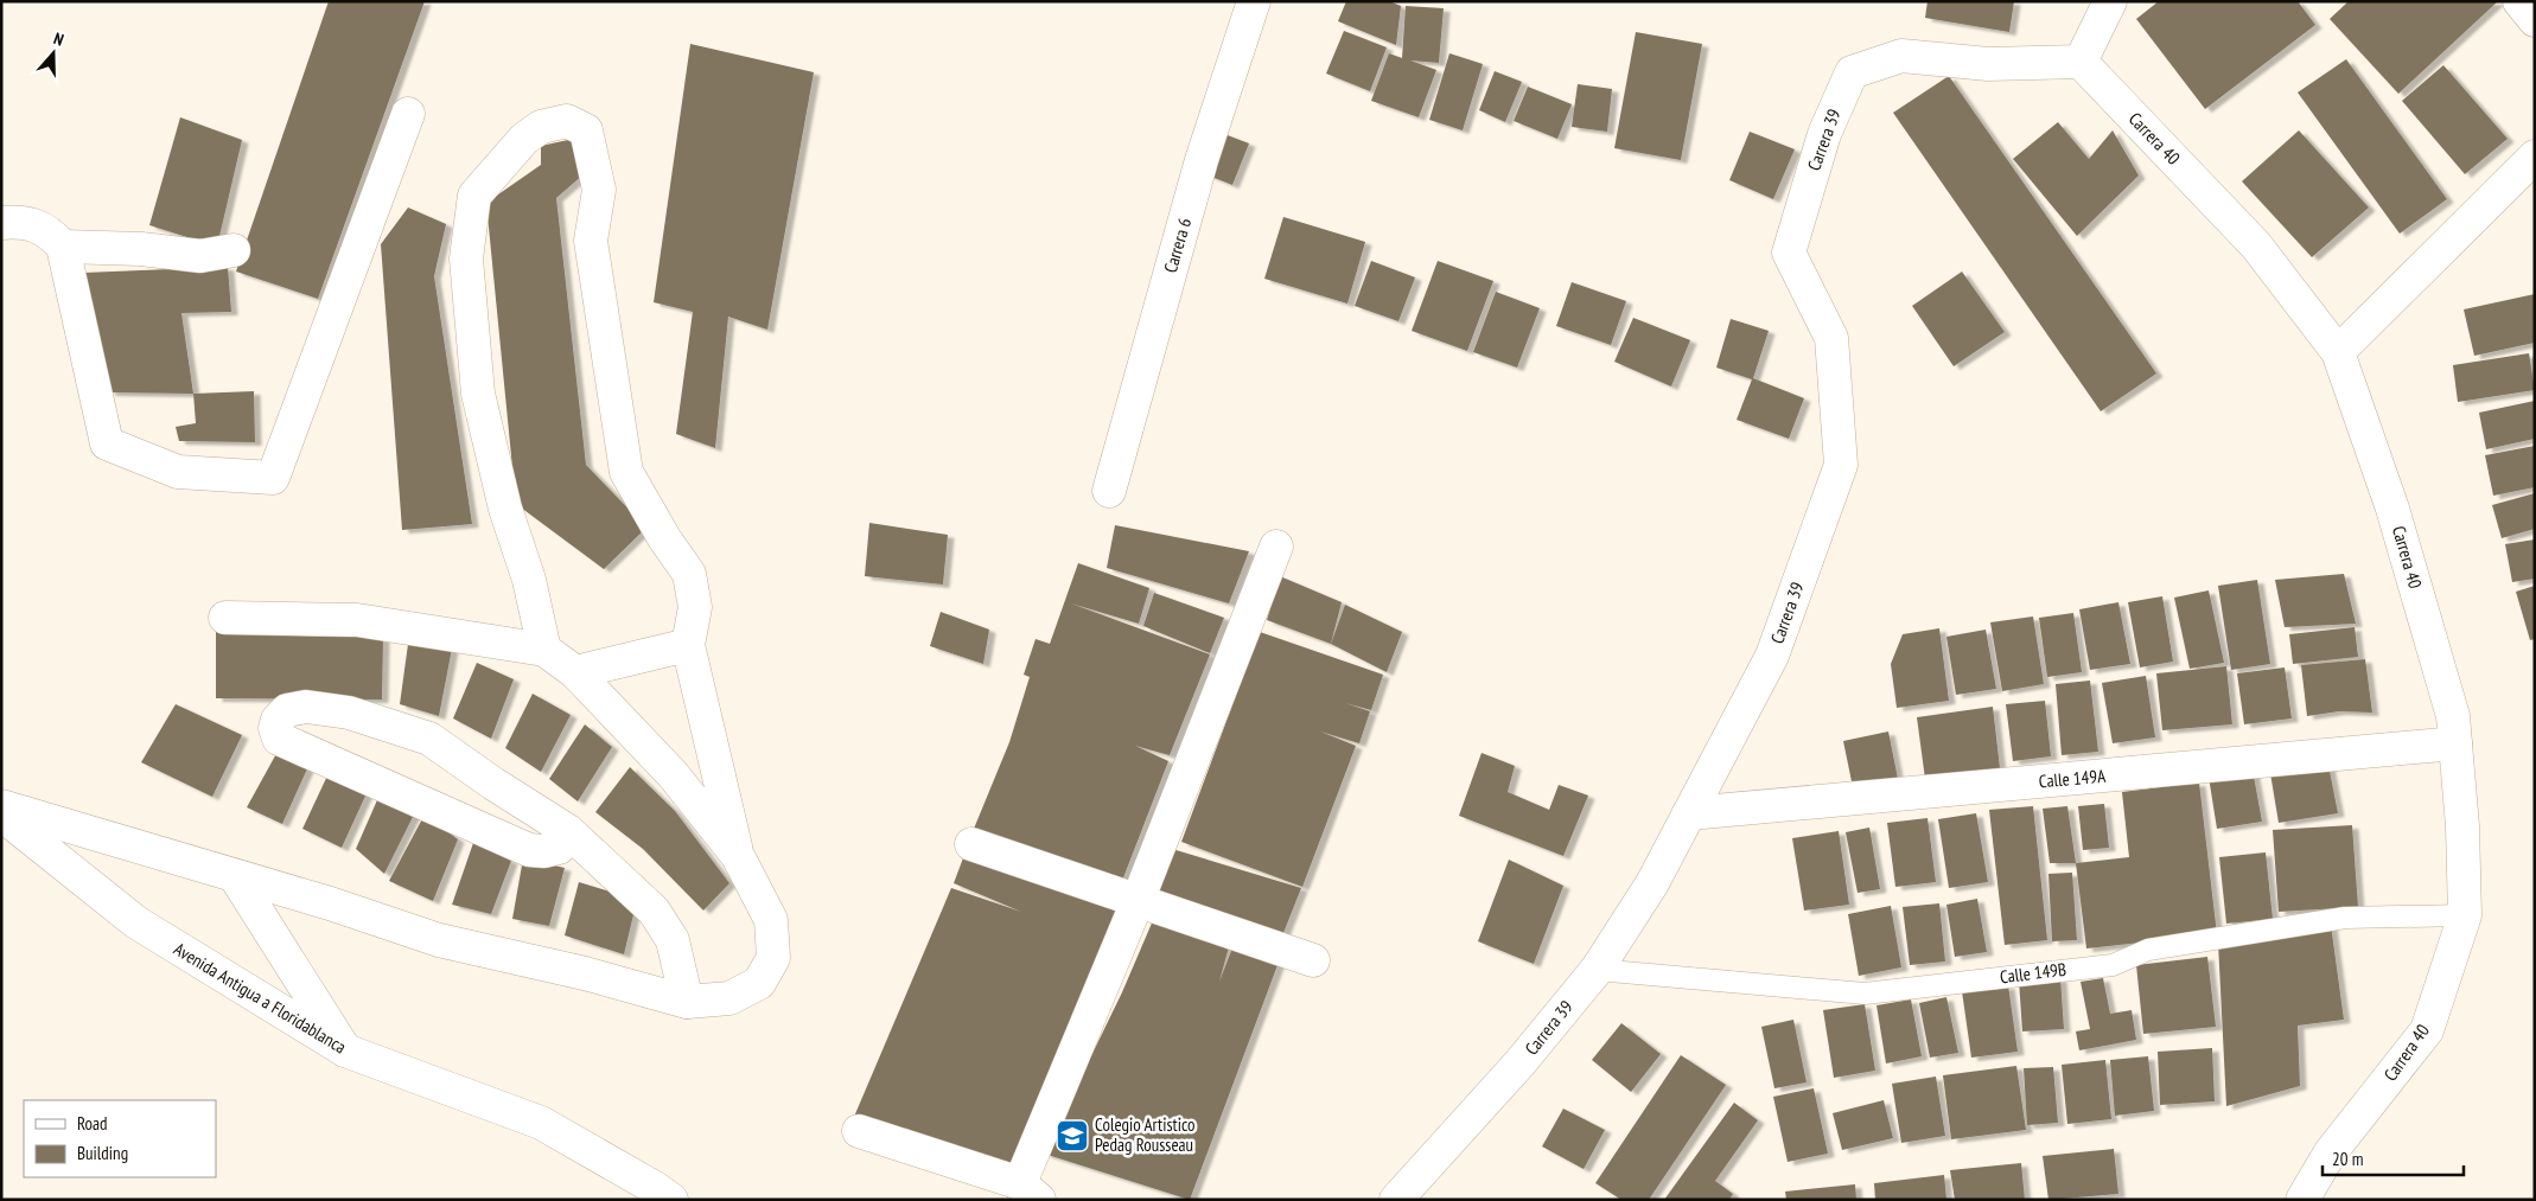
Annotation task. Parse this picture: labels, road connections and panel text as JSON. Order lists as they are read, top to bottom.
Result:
{
  "streets": {
    "street": [
      "Carrera 40",
      "Carrera 39",
      "Carrera 6",
      "Calle 149A",
      "Avenida Antigua a Floridablanca"
    ],
    "lane": ["Calle 149B"]
  },
  "crossings": [
    ["Carrera 40", "Carrera 39"],
    ["Carrera 40", "Calle 149A"],
    ["Carrera 40", "Calle 149B"],
    ["Carrera 39", "Calle 149A"],
    ["Carrera 39", "Calle 149B"]
  ],
  "places": {
    "school or university": ["Colegio Artistico Pedag Rousseau"]
  },
  "legend": ["Road", "Building"],
  "scale_bar": "20 m",
  "north": "top"
}
